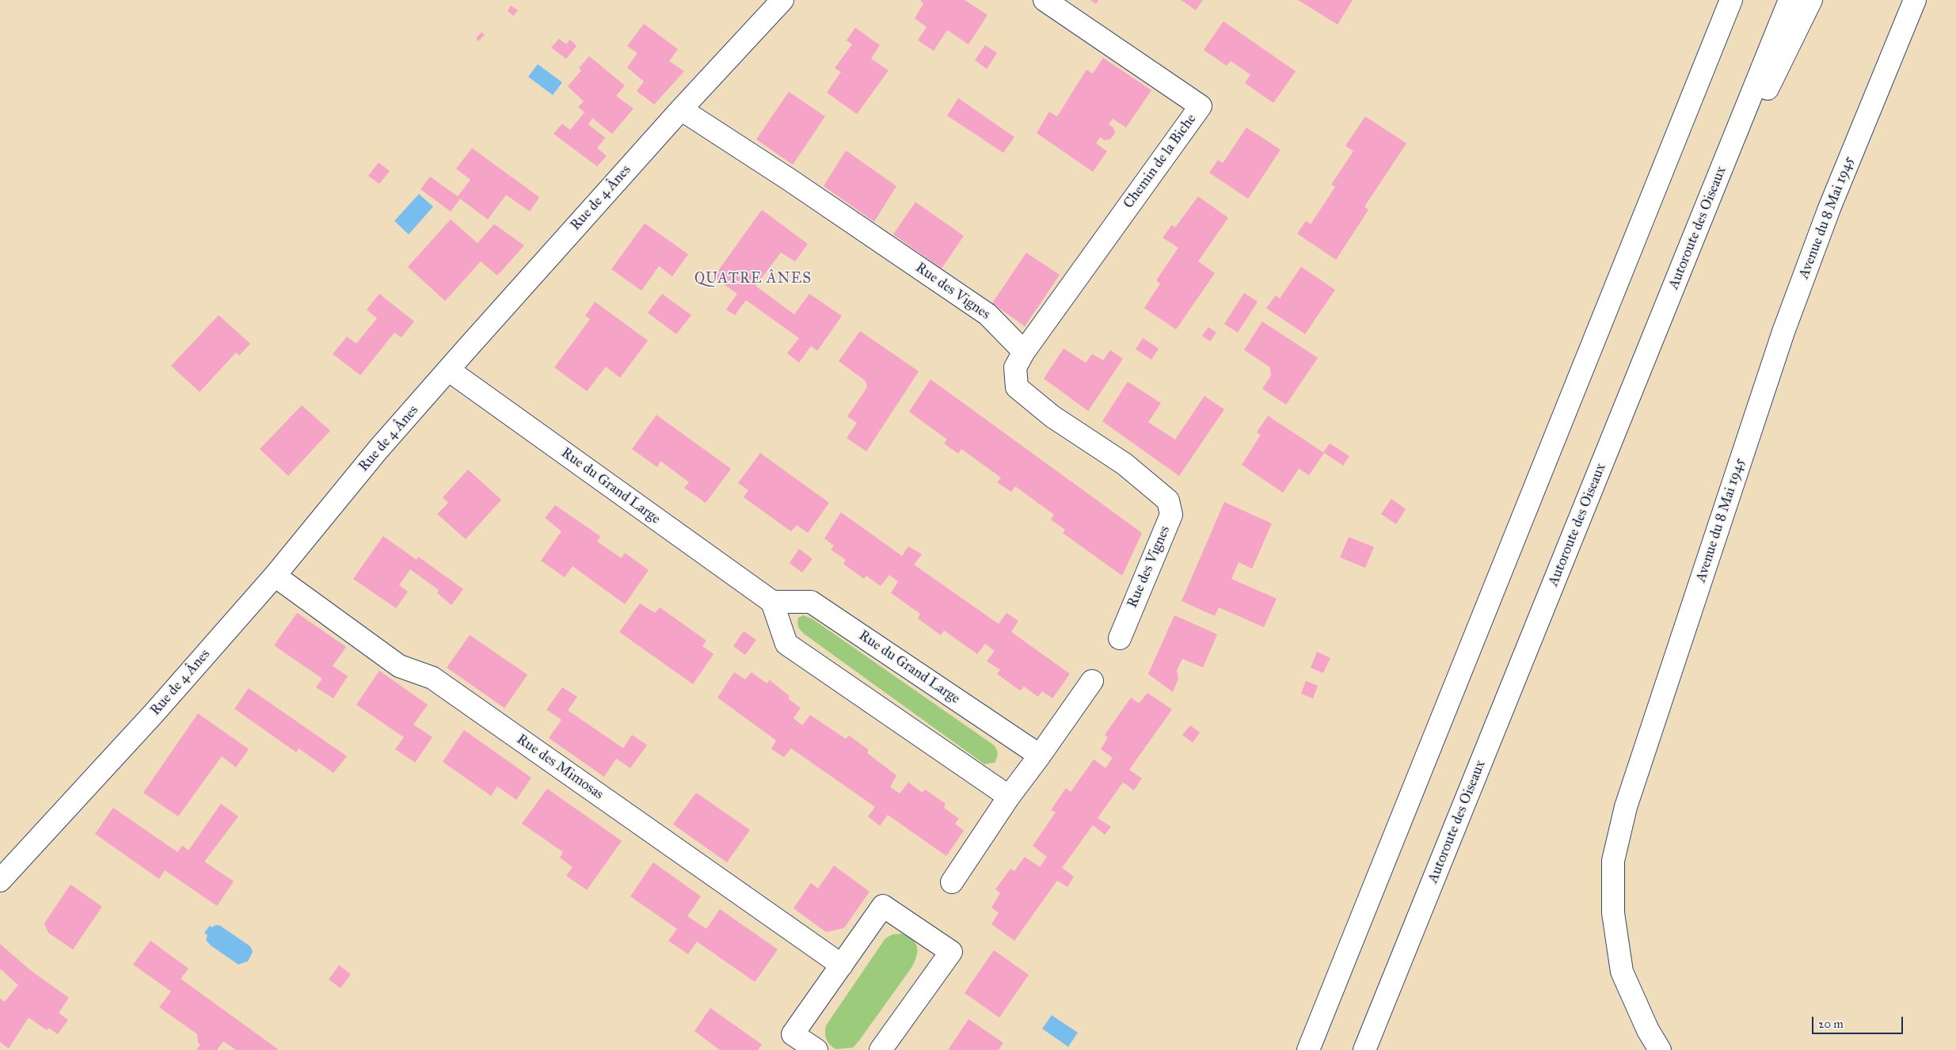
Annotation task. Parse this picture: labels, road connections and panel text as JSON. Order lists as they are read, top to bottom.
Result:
{
  "streets": {
    "main road": [
      "Chemin de la Biche",
      "Rue de 4 Ânes",
      "Avenue du 8 Mai 1945",
      "Autoroute des Oiseaux",
      "Rue des Vignes",
      "Rue du Grand Large",
      "Rue des Mimosas"
    ]
  },
  "crossings": [
    ["Chemin de la Biche", "Rue des Vignes"],
    ["Rue de 4 Ânes", "Rue des Vignes"],
    ["Rue de 4 Ânes", "Rue du Grand Large"],
    ["Rue de 4 Ânes", "Rue des Mimosas"]
  ],
  "districts": ["QUATRE ÂNES"],
  "scale_bar": "20 m"
}
